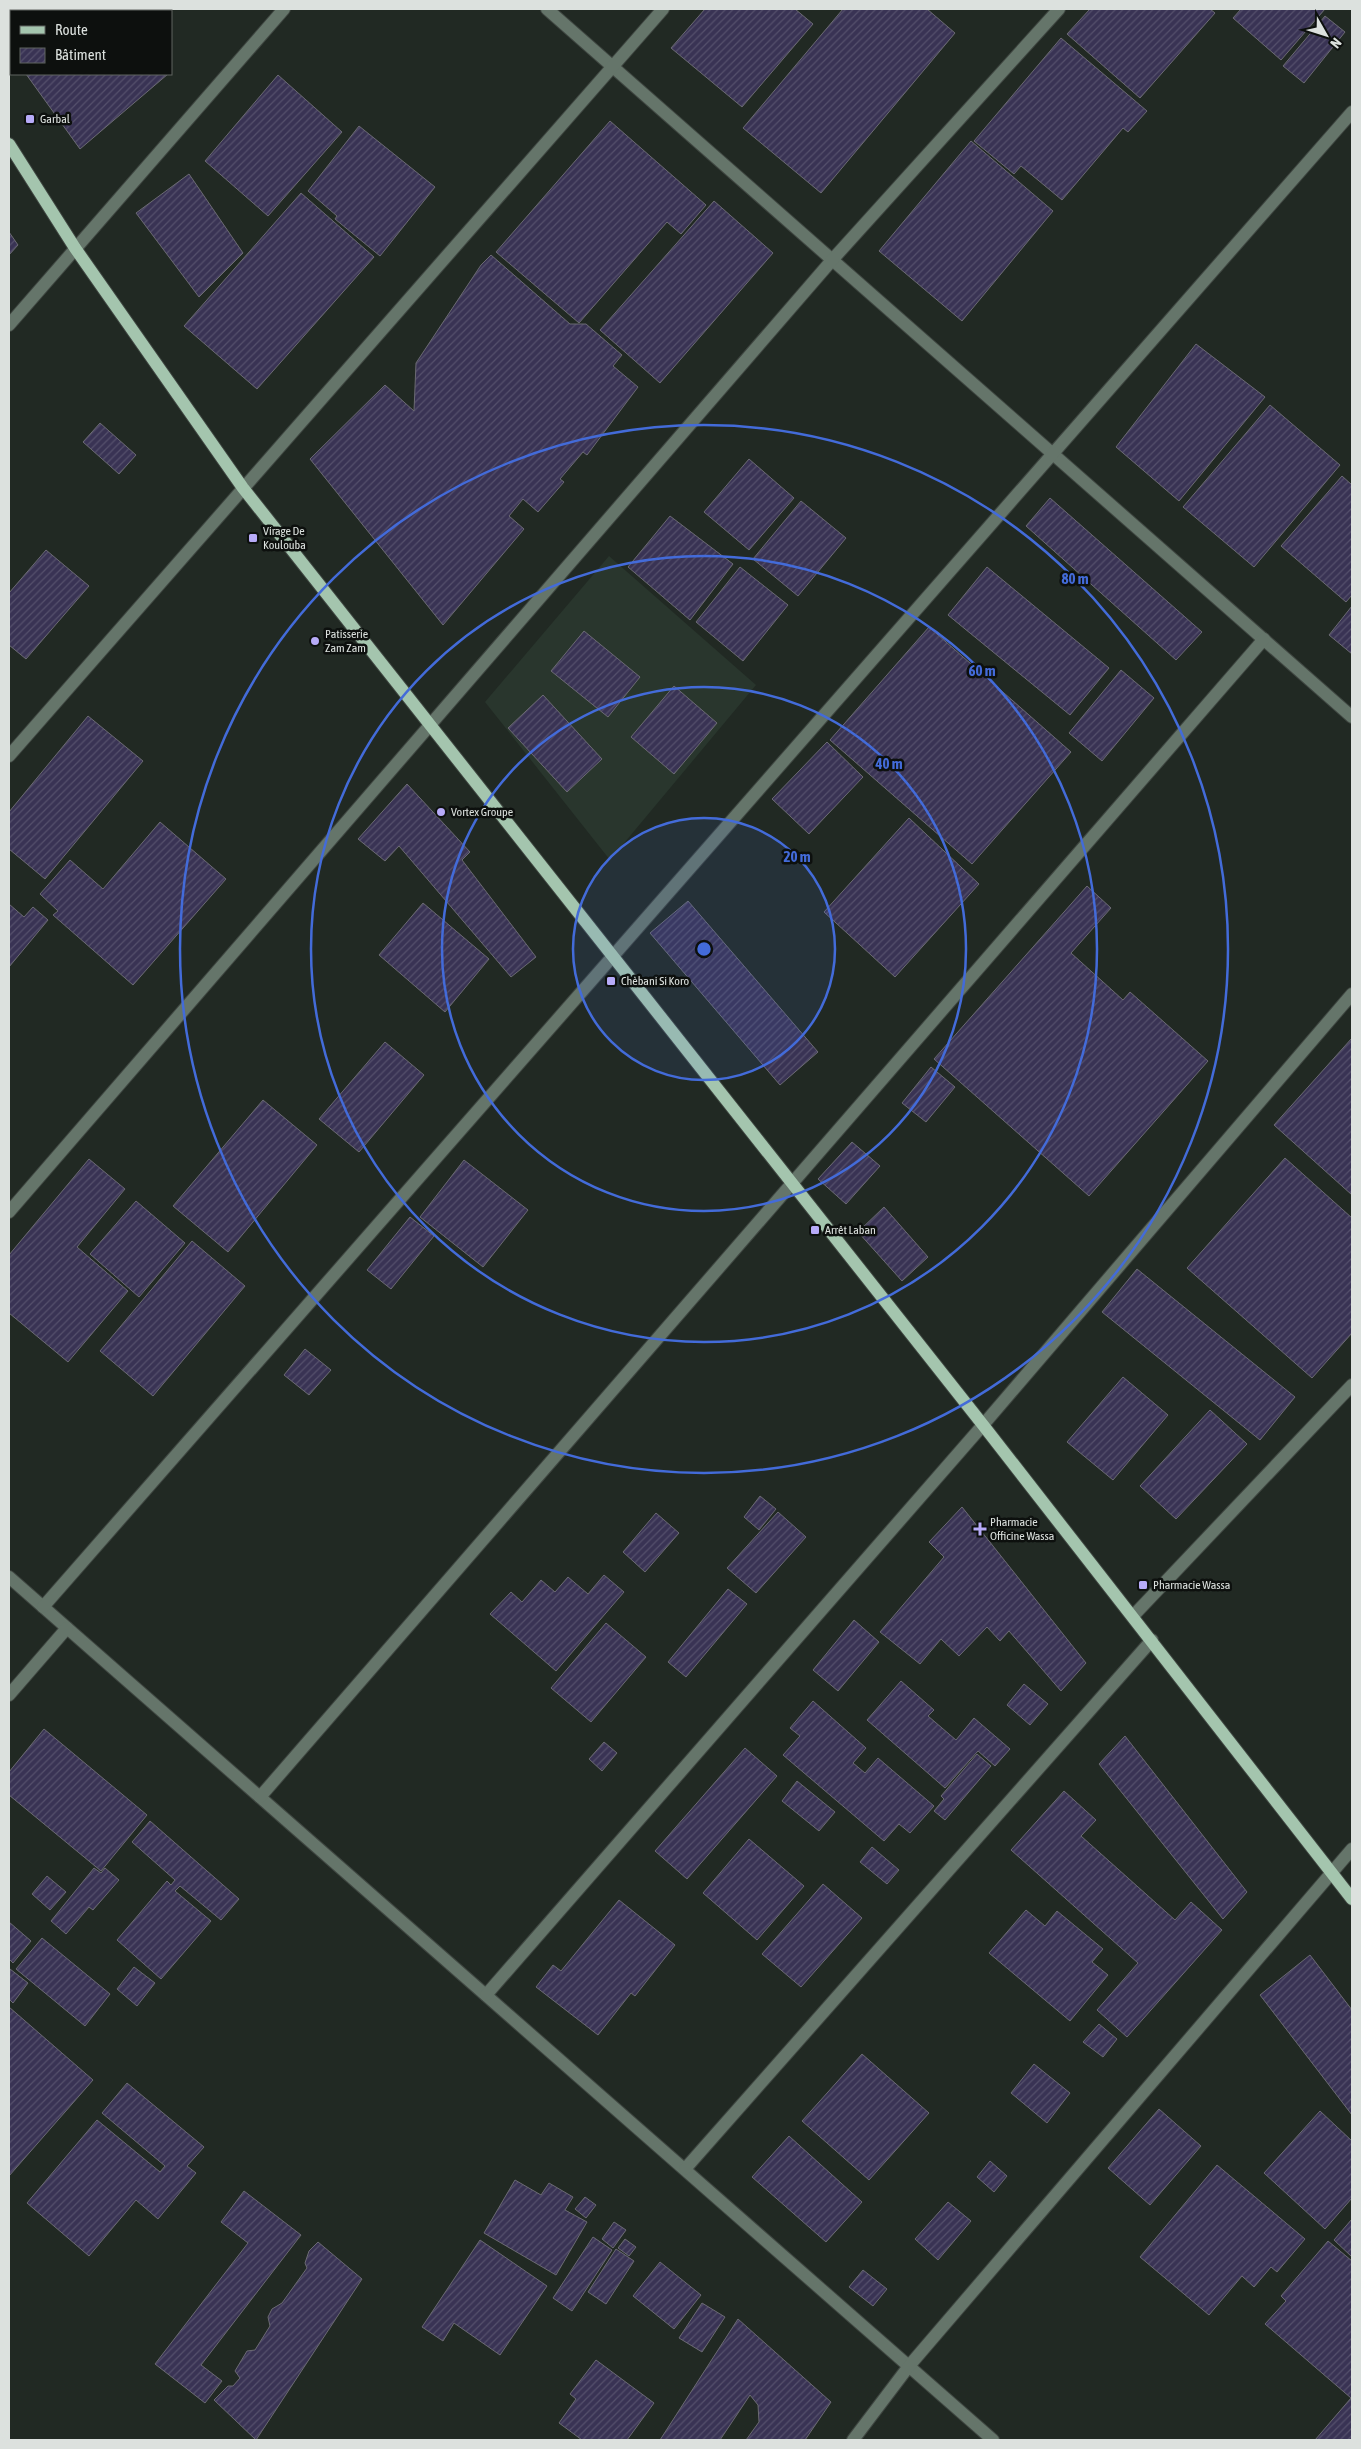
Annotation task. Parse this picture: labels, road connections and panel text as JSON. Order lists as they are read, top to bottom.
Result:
{
  "places": {
    "transit": [
      "Garbal",
      "Virage De Koulouba",
      "Chèbani Si Koro",
      "Arrêt Laban",
      "Pharmacie Wassa"
    ],
    "other": ["Patisserie Zam Zam", "Vortex Groupe"],
    "health": ["Pharmacie Officine Wassa"]
  },
  "legend": ["Route", "Bâtiment"],
  "north": "bottom right",
  "rings": [
    "80 m",
    "60 m",
    "40 m",
    "20 m"
  ]
}
